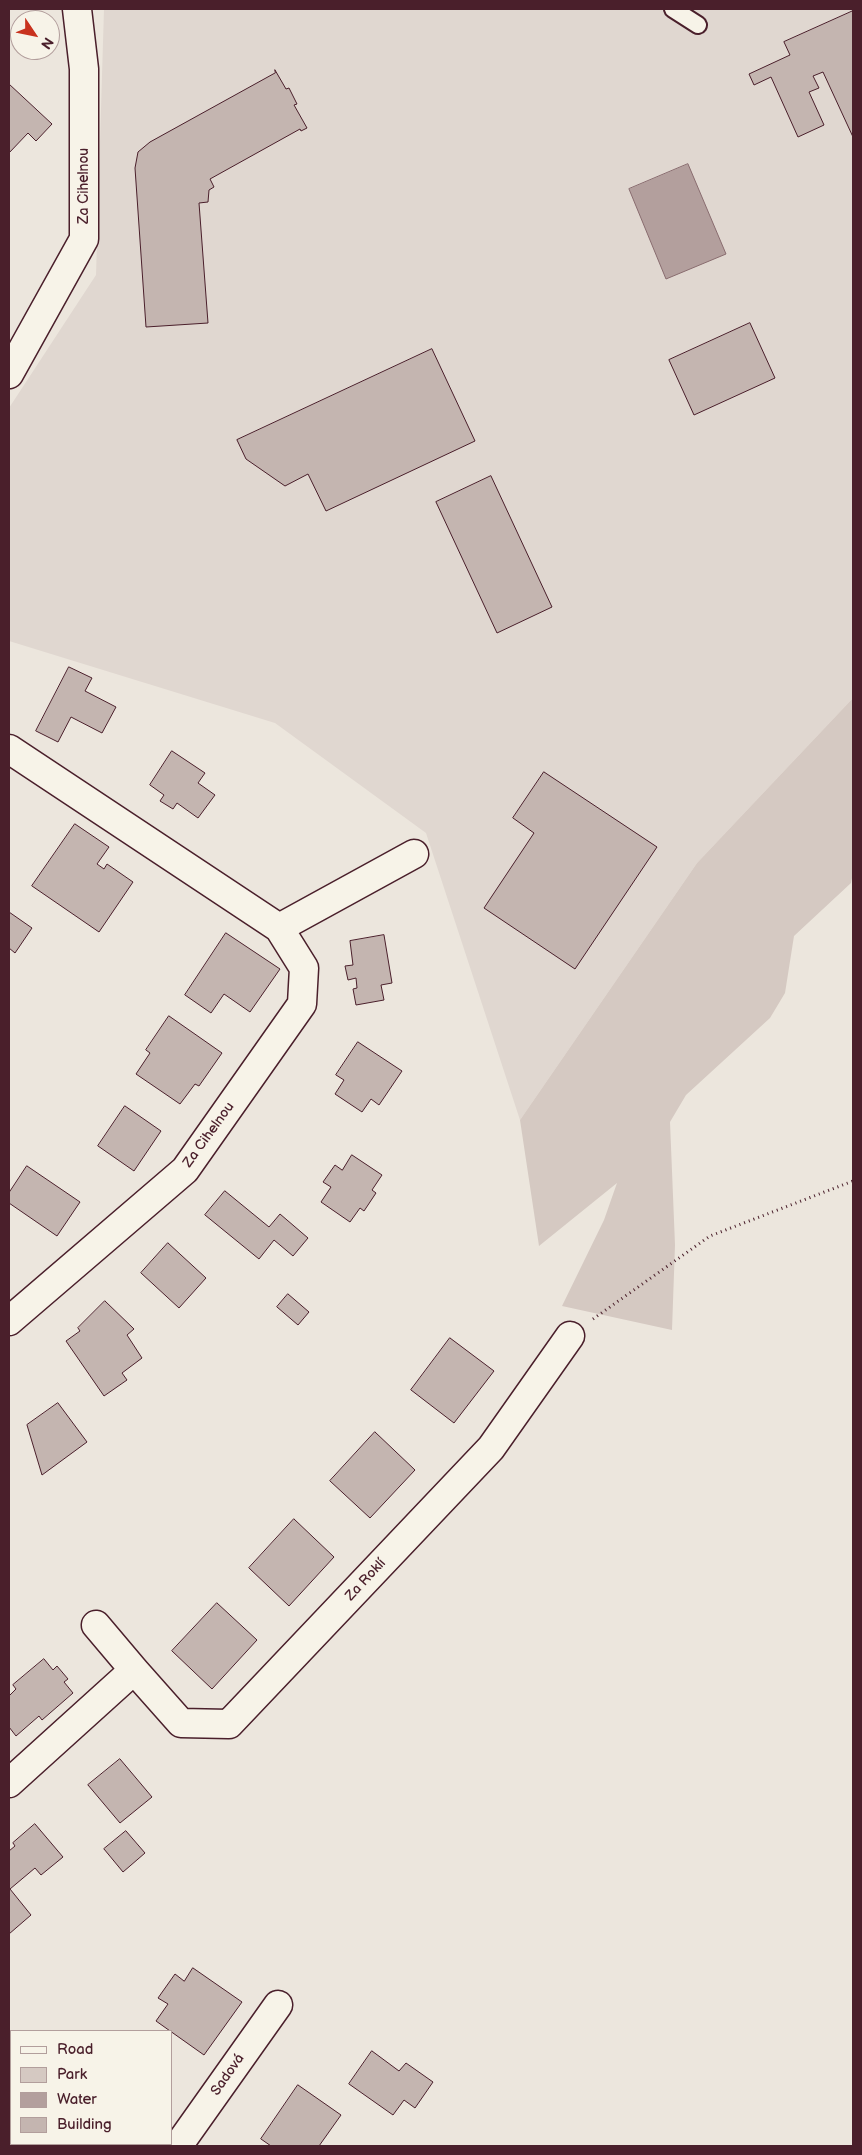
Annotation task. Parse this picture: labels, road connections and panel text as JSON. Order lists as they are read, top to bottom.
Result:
{
  "streets": {
    "street": ["Za Cihelnou", "Za Roklí", "Sadová"]
  },
  "legend": [
    "Road",
    "Park",
    "Water",
    "Building"
  ],
  "north": "bottom right"
}
